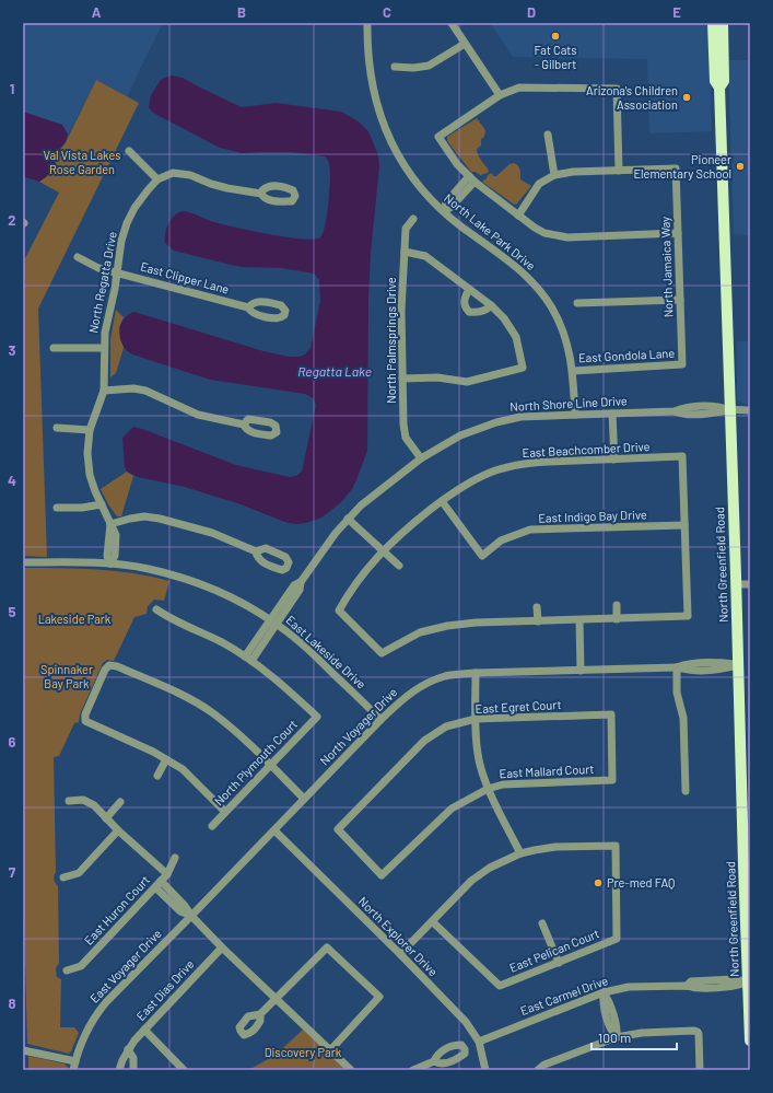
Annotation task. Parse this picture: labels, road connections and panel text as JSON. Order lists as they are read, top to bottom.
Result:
{
  "streets": {
    "main road": ["North Greenfield Road"],
    "street": [
      "North Lake Park Drive",
      "North Jamaica Way",
      "East Clipper Lane",
      "North Regatta Drive",
      "North Palmsprings Drive",
      "East Gondola Lane",
      "North Shore Line Drive",
      "East Beachcomber Drive",
      "East Indigo Bay Drive",
      "East Lakeside Drive",
      "East Egret Court",
      "North Voyager Drive",
      "North Plymouth Court",
      "East Mallard Court",
      "East Huron Court",
      "North Explorer Drive",
      "East Pelican Court",
      "East Voyager Drive",
      "East Dias Drive",
      "East Carmel Drive"
    ]
  },
  "crossings": [
    ["North Lake Park Drive", "East Gondola Lane"],
    ["North Lake Park Drive", "North Shore Line Drive"],
    ["North Jamaica Way", "East Gondola Lane"],
    ["East Clipper Lane", "North Regatta Drive"],
    ["North Regatta Drive", "East Lakeside Drive"],
    ["North Palmsprings Drive", "North Shore Line Drive"],
    ["North Shore Line Drive", "North Greenfield Road"],
    ["North Shore Line Drive", "East Lakeside Drive"],
    ["North Shore Line Drive", "North Plymouth Court"],
    ["East Beachcomber Drive", "East Indigo Bay Drive"],
    ["North Greenfield Road", "North Voyager Drive"],
    ["North Greenfield Road", "East Carmel Drive"],
    ["East Lakeside Drive", "North Voyager Drive"],
    ["East Egret Court", "East Mallard Court"],
    ["North Voyager Drive", "North Explorer Drive"],
    ["North Voyager Drive", "East Voyager Drive"],
    ["North Explorer Drive", "East Carmel Drive"]
  ],
  "water": ["Regatta Lake"],
  "parks": [
    "Val Vista Lakes Rose Garden",
    "Lakeside Park",
    "Spinnaker Bay Park",
    "Discovery Park"
  ],
  "places": [
    "Fat Cats - Gilbert",
    "Arizona's Children Association",
    "Pioneer Elementary School",
    "Pre-med FAQ"
  ],
  "scale_bar": "100 m",
  "grid": {
    "columns": [
      "A",
      "B",
      "C",
      "D",
      "E"
    ],
    "rows": [
      "1",
      "2",
      "3",
      "4",
      "5",
      "6",
      "7",
      "8"
    ]
  }
}
